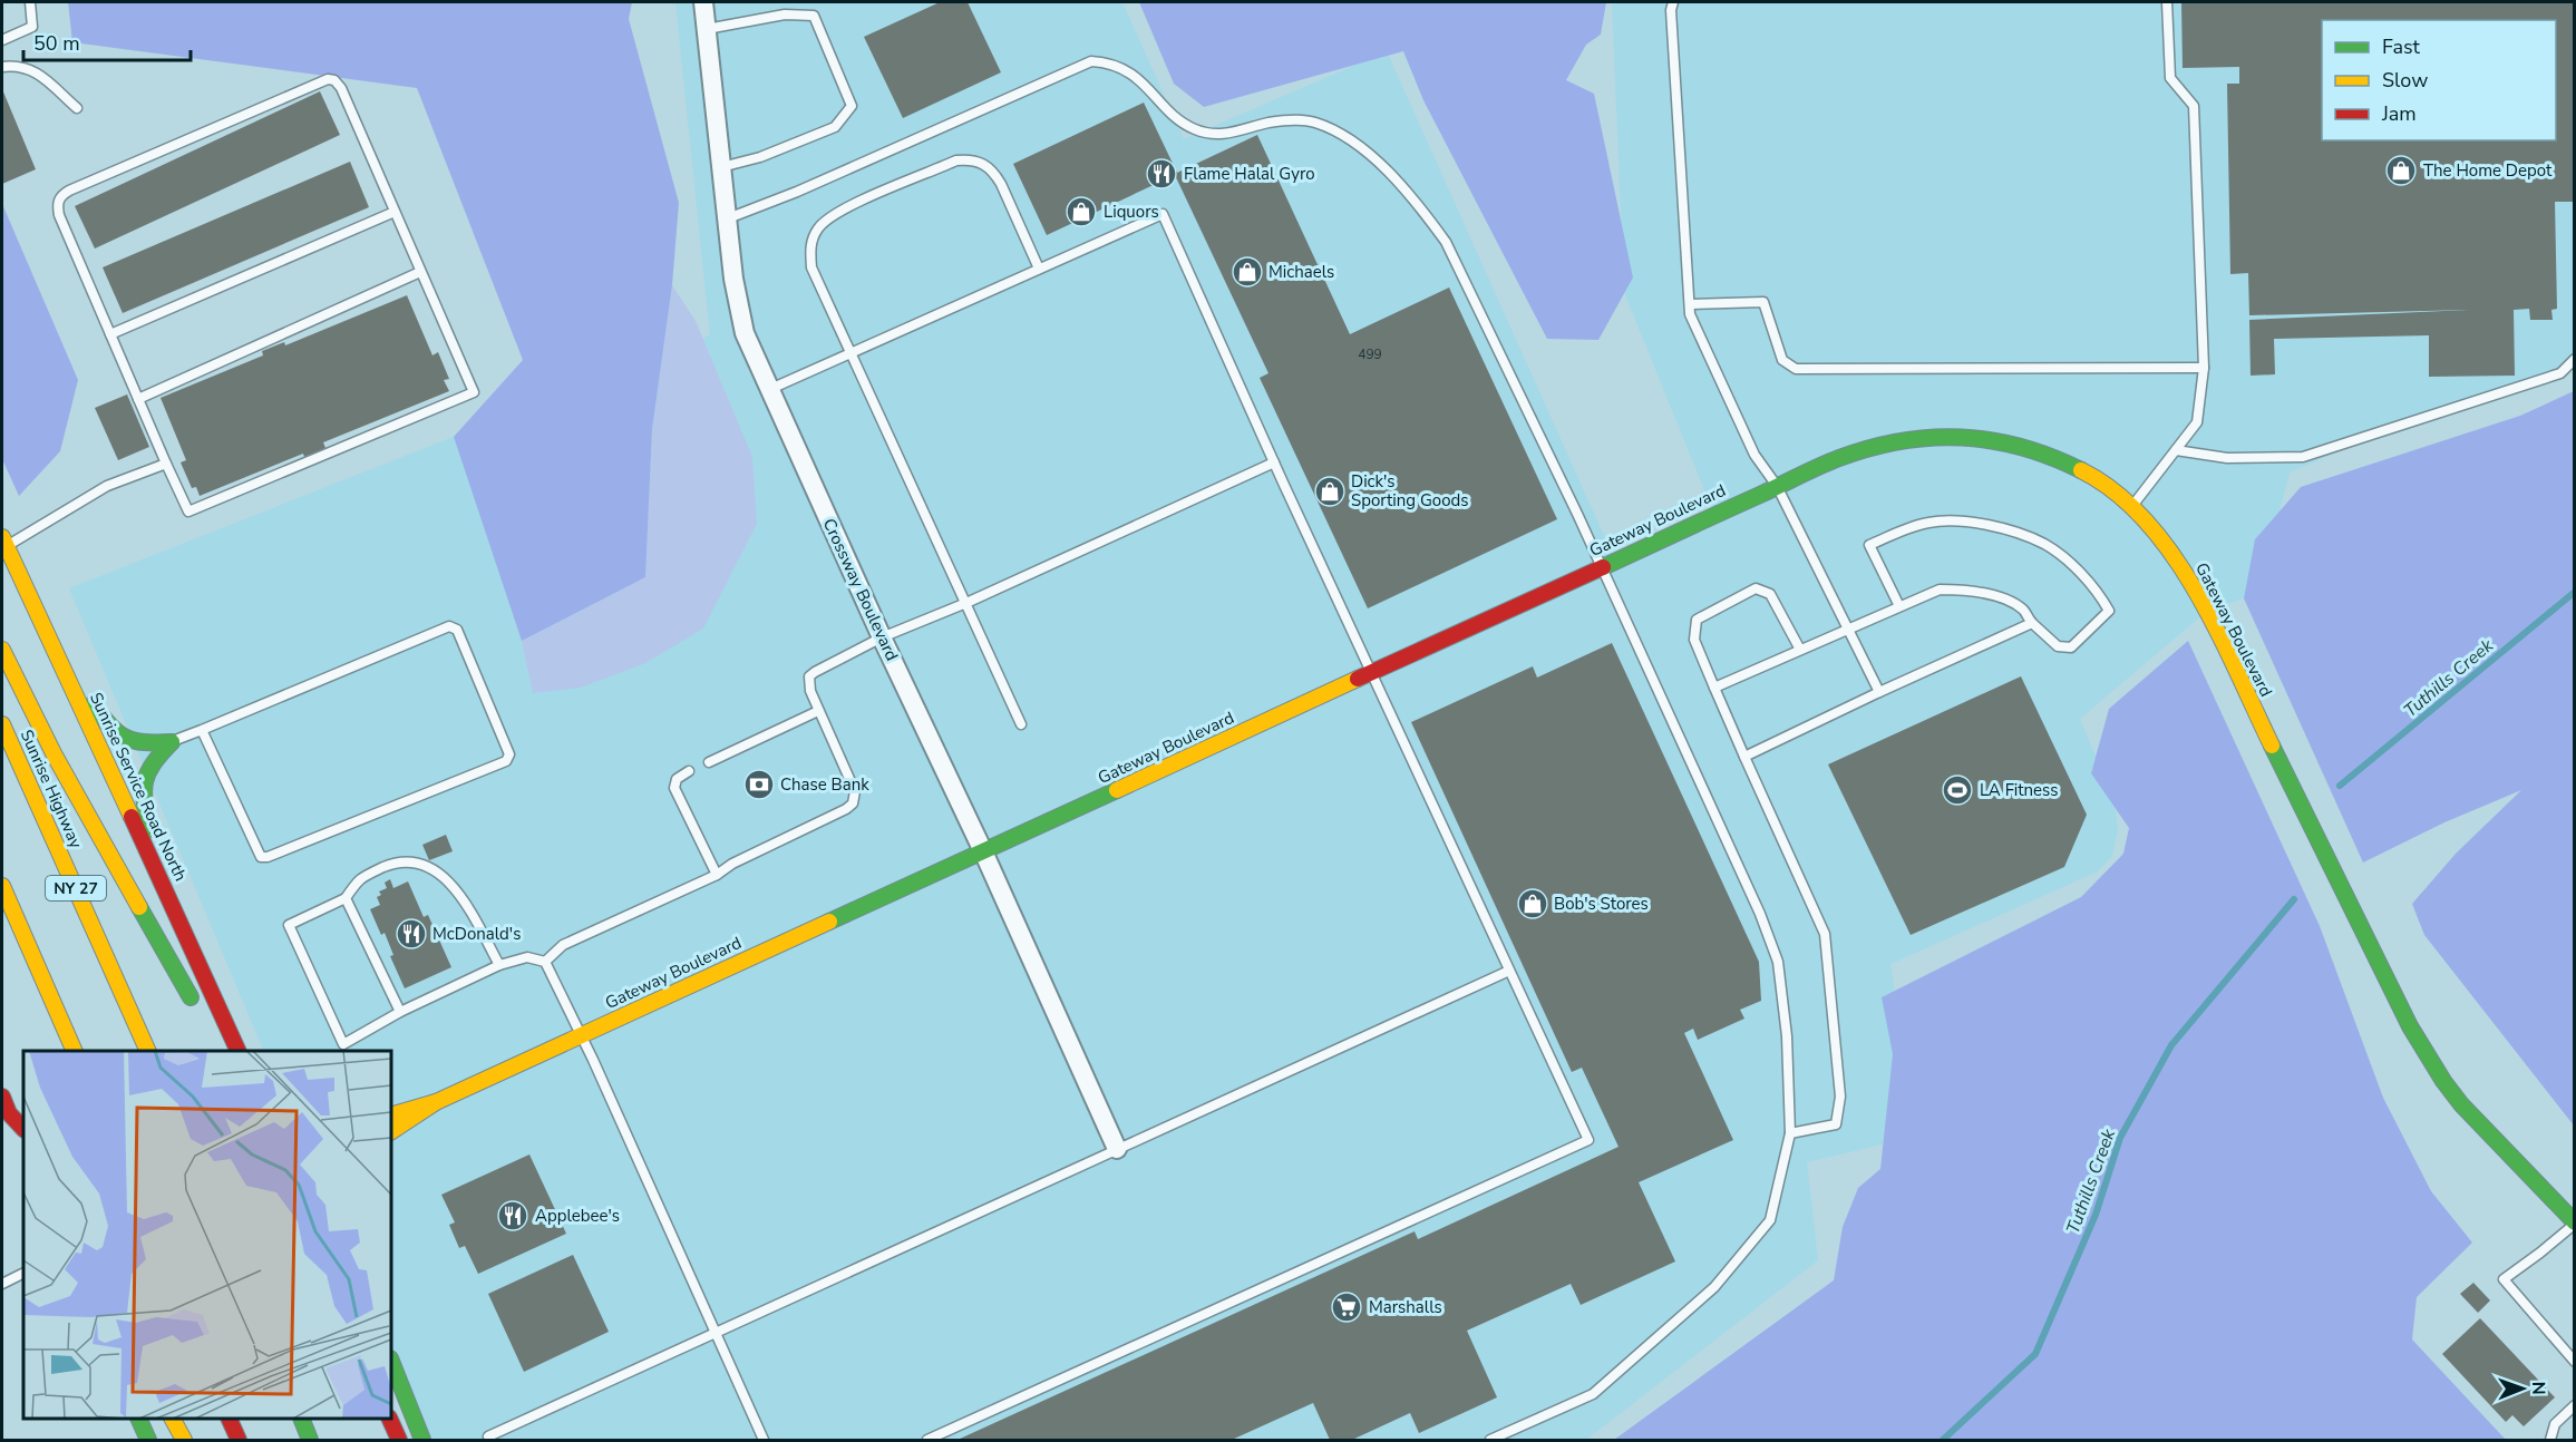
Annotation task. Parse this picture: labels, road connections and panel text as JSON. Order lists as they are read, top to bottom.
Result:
{
  "streets": {
    "main road": [
      "Gateway Boulevard",
      "Sunrise Service Road North",
      "Sunrise Highway",
      "NY 27"
    ],
    "street": ["Crossway Boulevard"]
  },
  "crossings": [
    ["Gateway Boulevard", "Crossway Boulevard"]
  ],
  "water": ["Tuthills Creek"],
  "places": {
    "shop": [
      "The Home Depot",
      "Liquors",
      "Michaels",
      "Dick's Sporting Goods",
      "Bob's Stores"
    ],
    "restaurant": ["Flame Halal Gyro", "McDonald's", "Applebee's"],
    "bank": ["Chase Bank"],
    "sports": ["LA Fitness"],
    "supermarket": ["Marshalls"]
  },
  "house_numbers": ["499"],
  "legend": ["Fast", "Slow", "Jam"],
  "scale_bar": "50 m",
  "north": "right"
}
